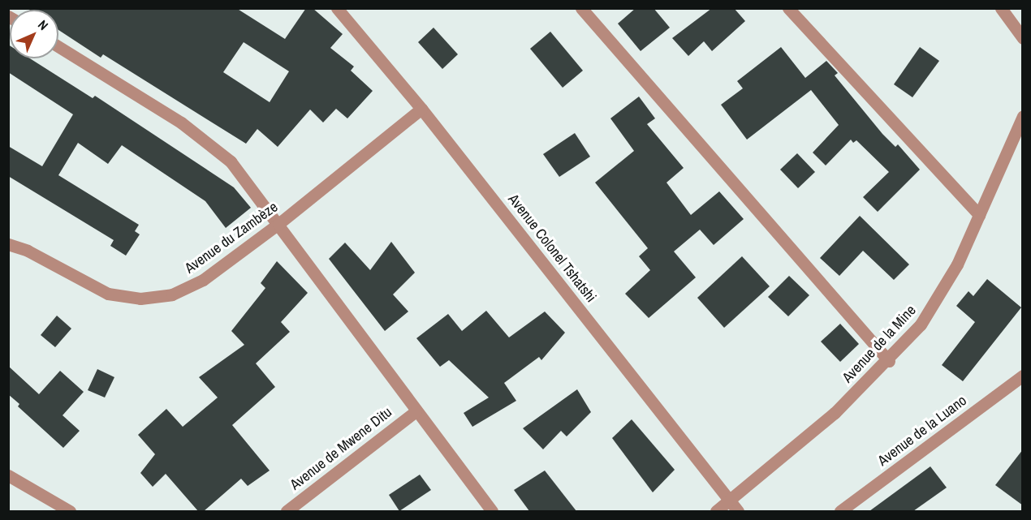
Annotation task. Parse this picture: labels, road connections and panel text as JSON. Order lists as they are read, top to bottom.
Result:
{
  "streets": {
    "street": [
      "Avenue du Zambèze",
      "Avenue Colonel Tshatshi",
      "Avenue de la Mine",
      "Avenue de la Luano",
      "Avenue de Mwene Ditu"
    ]
  },
  "crossings": [
    ["Avenue du Zambèze", "Avenue Colonel Tshatshi"],
    ["Avenue Colonel Tshatshi", "Avenue de la Mine"]
  ],
  "north": "top right"
}
